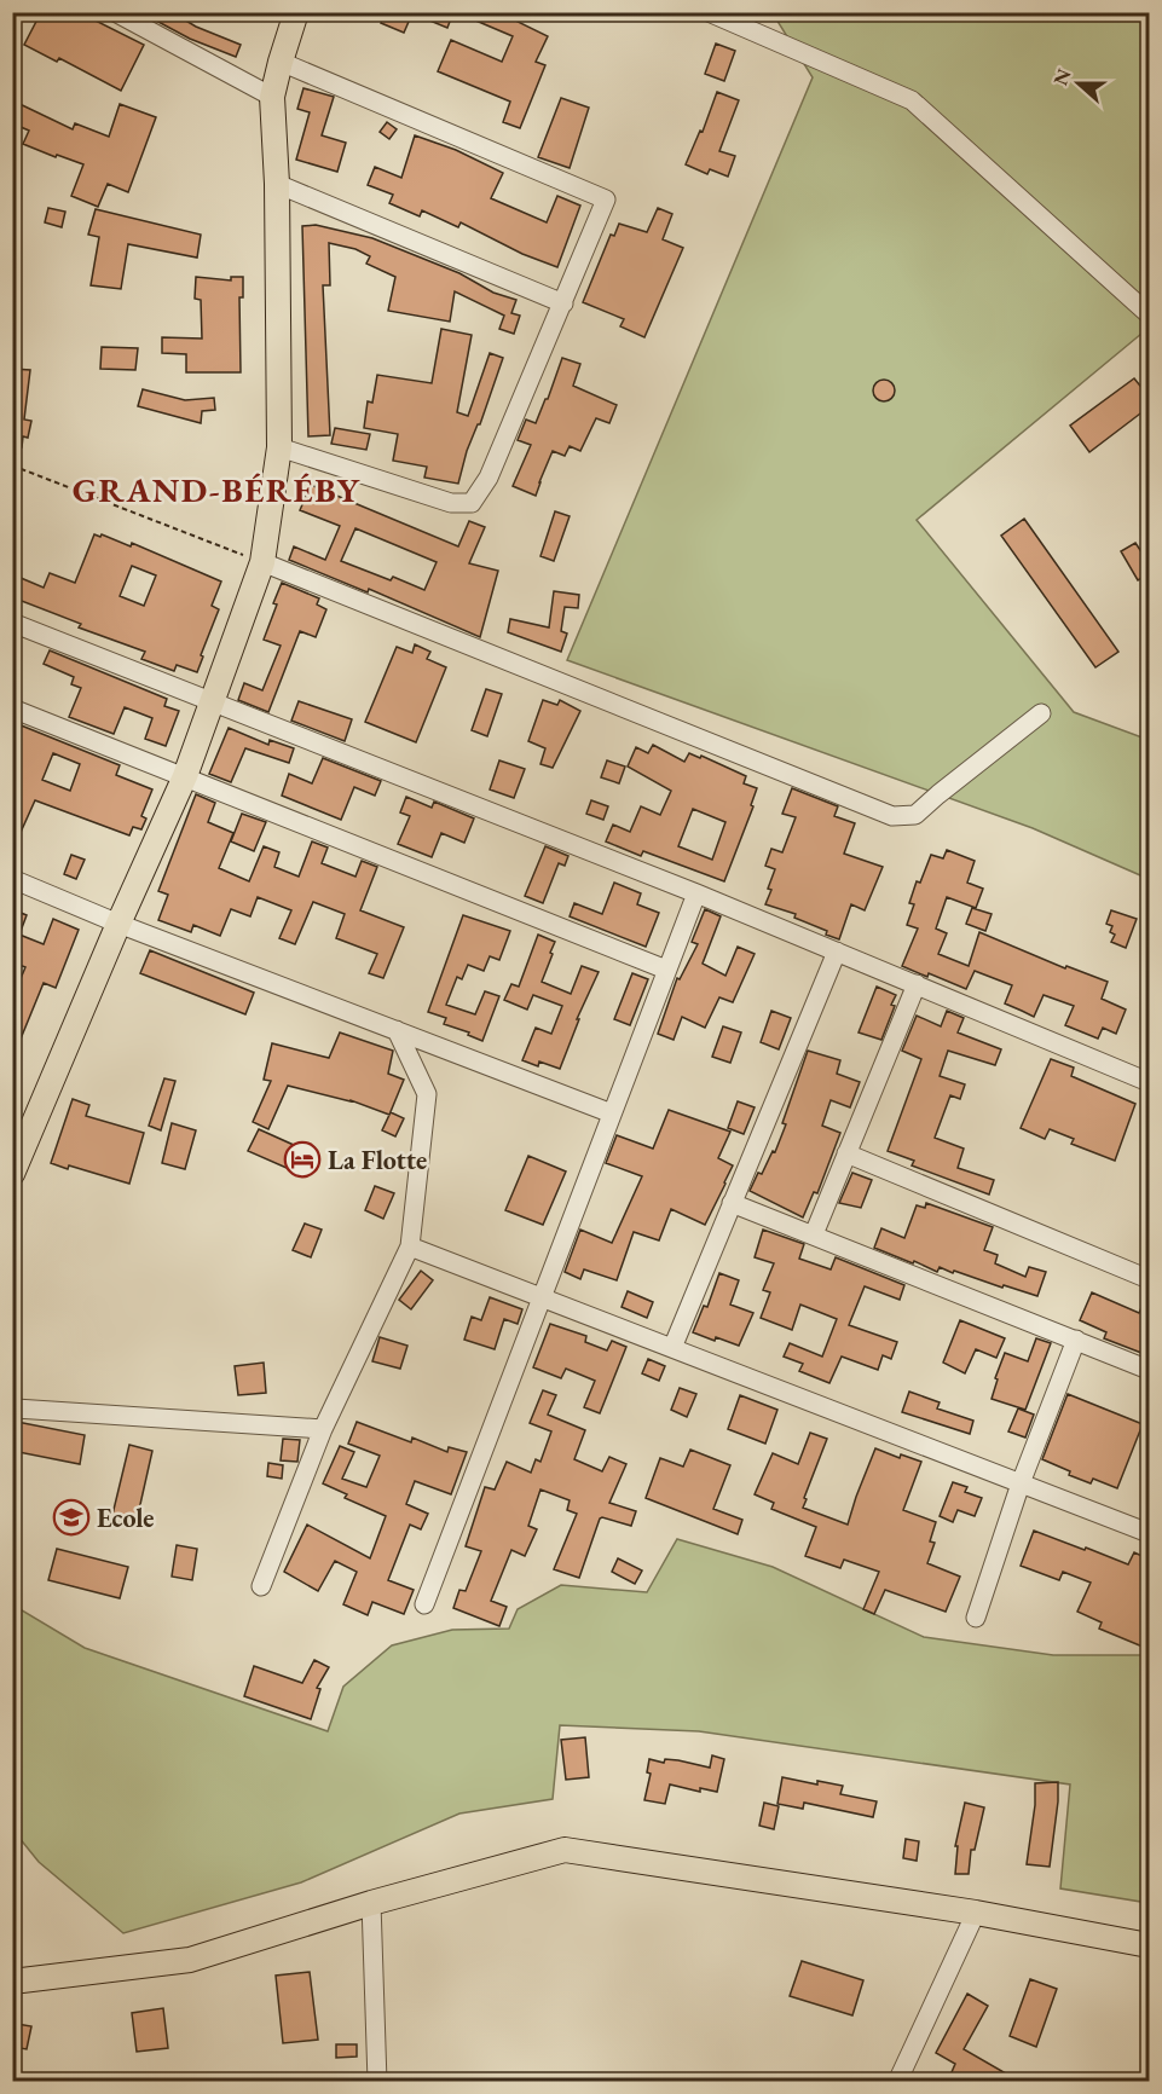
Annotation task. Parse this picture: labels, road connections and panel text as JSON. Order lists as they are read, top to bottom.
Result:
{
  "districts": ["GRAND-BÉRÉBY"],
  "places": {
    "hotel": ["La Flotte"],
    "school or university": ["Ecole"]
  },
  "north": "left"
}
